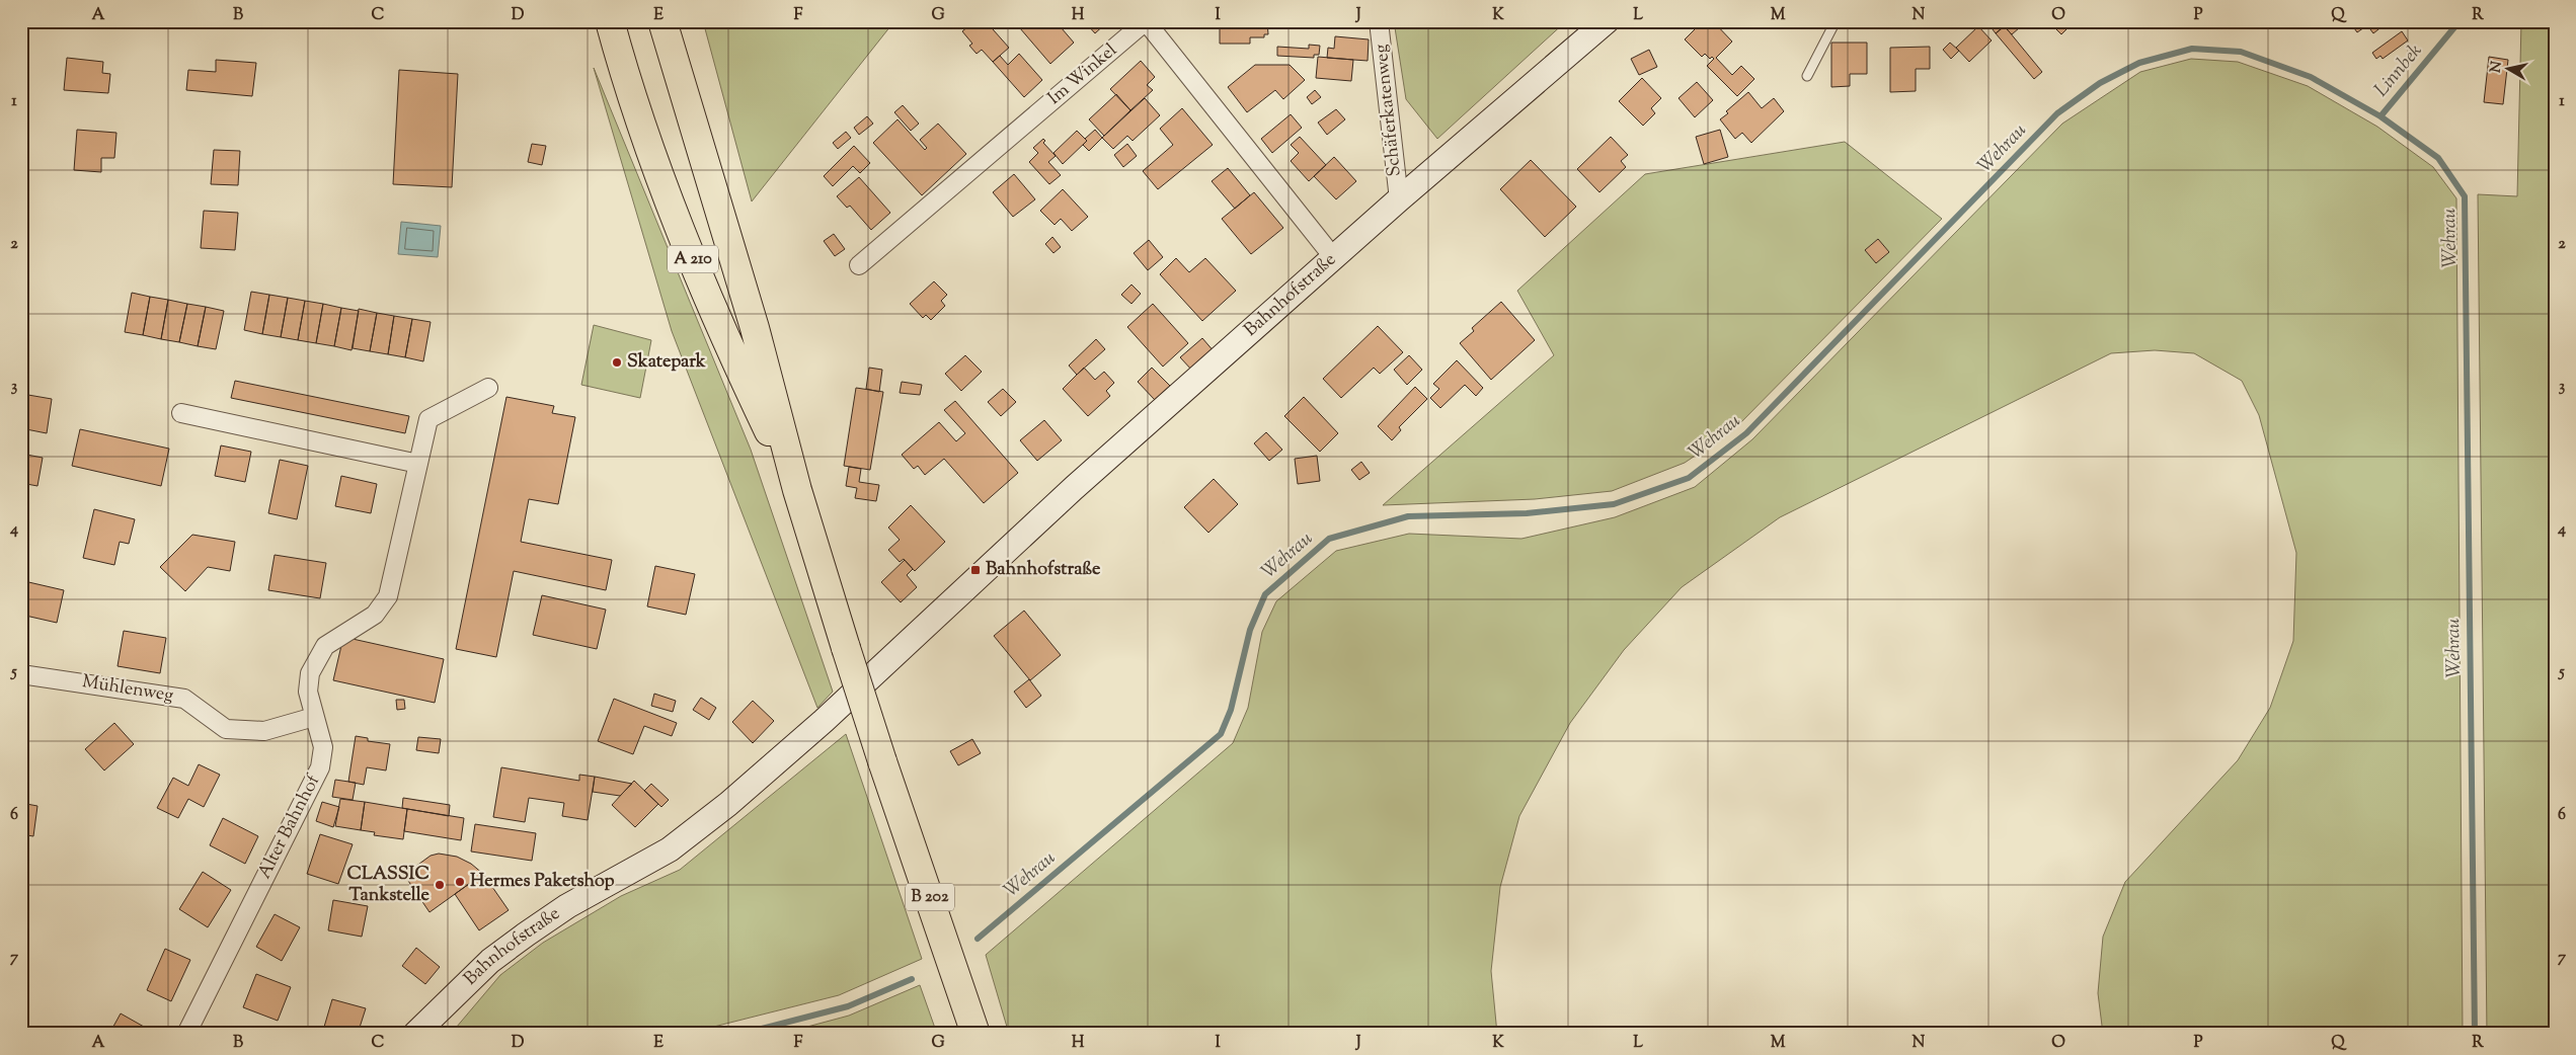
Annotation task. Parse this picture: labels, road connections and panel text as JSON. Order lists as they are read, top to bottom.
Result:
{
  "streets": {
    "highway": ["A 210", "B 202"],
    "main road": ["Bahnhofstraße"],
    "street": [
      "Im Winkel",
      "Schäferkatenweg",
      "Mühlenweg",
      "Alter Bahnhof"
    ]
  },
  "crossings": [
    ["Im Winkel", "Bahnhofstraße"],
    ["Schäferkatenweg", "Bahnhofstraße"],
    ["A 210", "B 202"],
    ["Mühlenweg", "Alter Bahnhof"]
  ],
  "water": ["Linnbek", "Wehrau"],
  "places": {
    "other": ["Skatepark", "Hermes Paketshop", "CLASSIC Tankstelle"],
    "transit": ["Bahnhofstraße"]
  },
  "north": "left",
  "grid": {
    "columns": [
      "A",
      "B",
      "C",
      "D",
      "E",
      "F",
      "G",
      "H",
      "I",
      "J",
      "K",
      "L",
      "M",
      "N",
      "O",
      "P",
      "Q",
      "R"
    ],
    "rows": [
      "1",
      "2",
      "3",
      "4",
      "5",
      "6",
      "7"
    ]
  }
}
